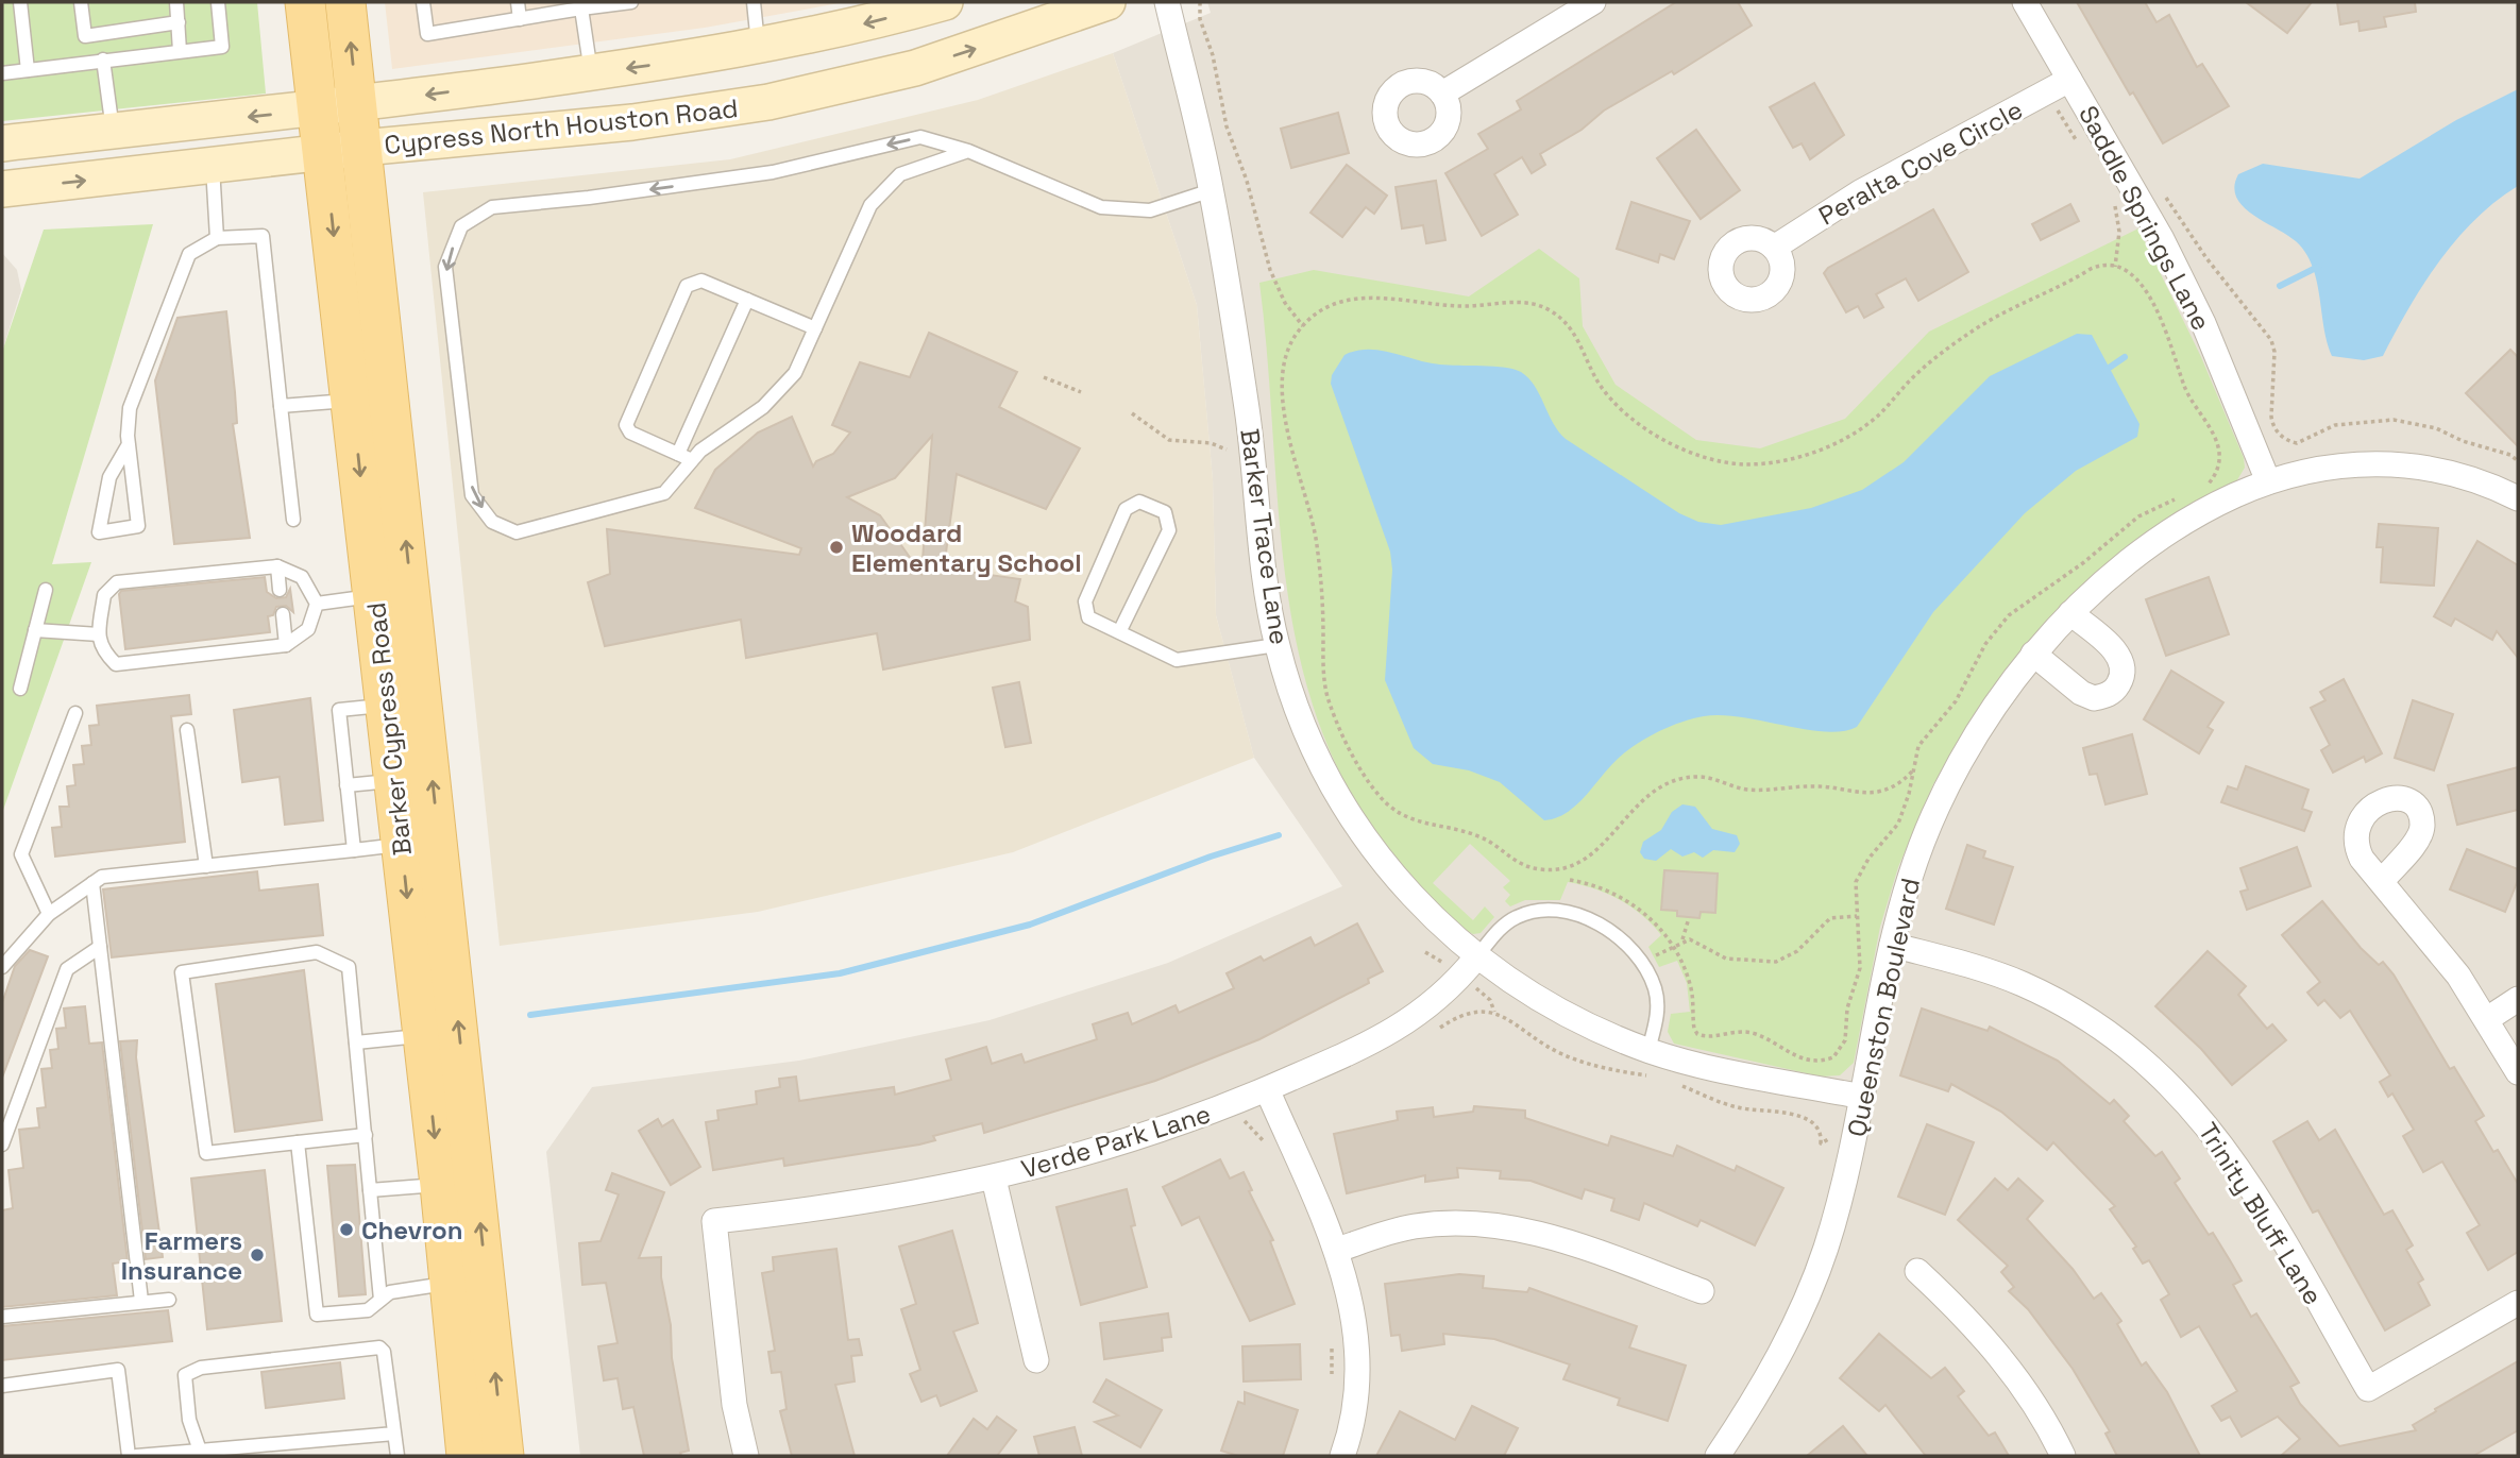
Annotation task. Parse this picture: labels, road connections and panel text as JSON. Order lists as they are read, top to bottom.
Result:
{
  "streets": {
    "main road": ["Cypress North Houston Road", "Barker Cypress Road"],
    "street": [
      "Peralta Cove Circle",
      "Saddle Springs Lane",
      "Barker Trace Lane",
      "Queenston Boulevard",
      "Verde Park Lane",
      "Trinity Bluff Lane"
    ]
  },
  "crossings": [
    ["Cypress North Houston Road", "Barker Cypress Road"],
    ["Peralta Cove Circle", "Saddle Springs Lane"],
    ["Saddle Springs Lane", "Queenston Boulevard"],
    ["Barker Trace Lane", "Queenston Boulevard"],
    ["Barker Trace Lane", "Verde Park Lane"],
    ["Queenston Boulevard", "Trinity Bluff Lane"]
  ],
  "places": ["Woodard Elementary School", "Chevron", "Farmers Insurance"]
}
